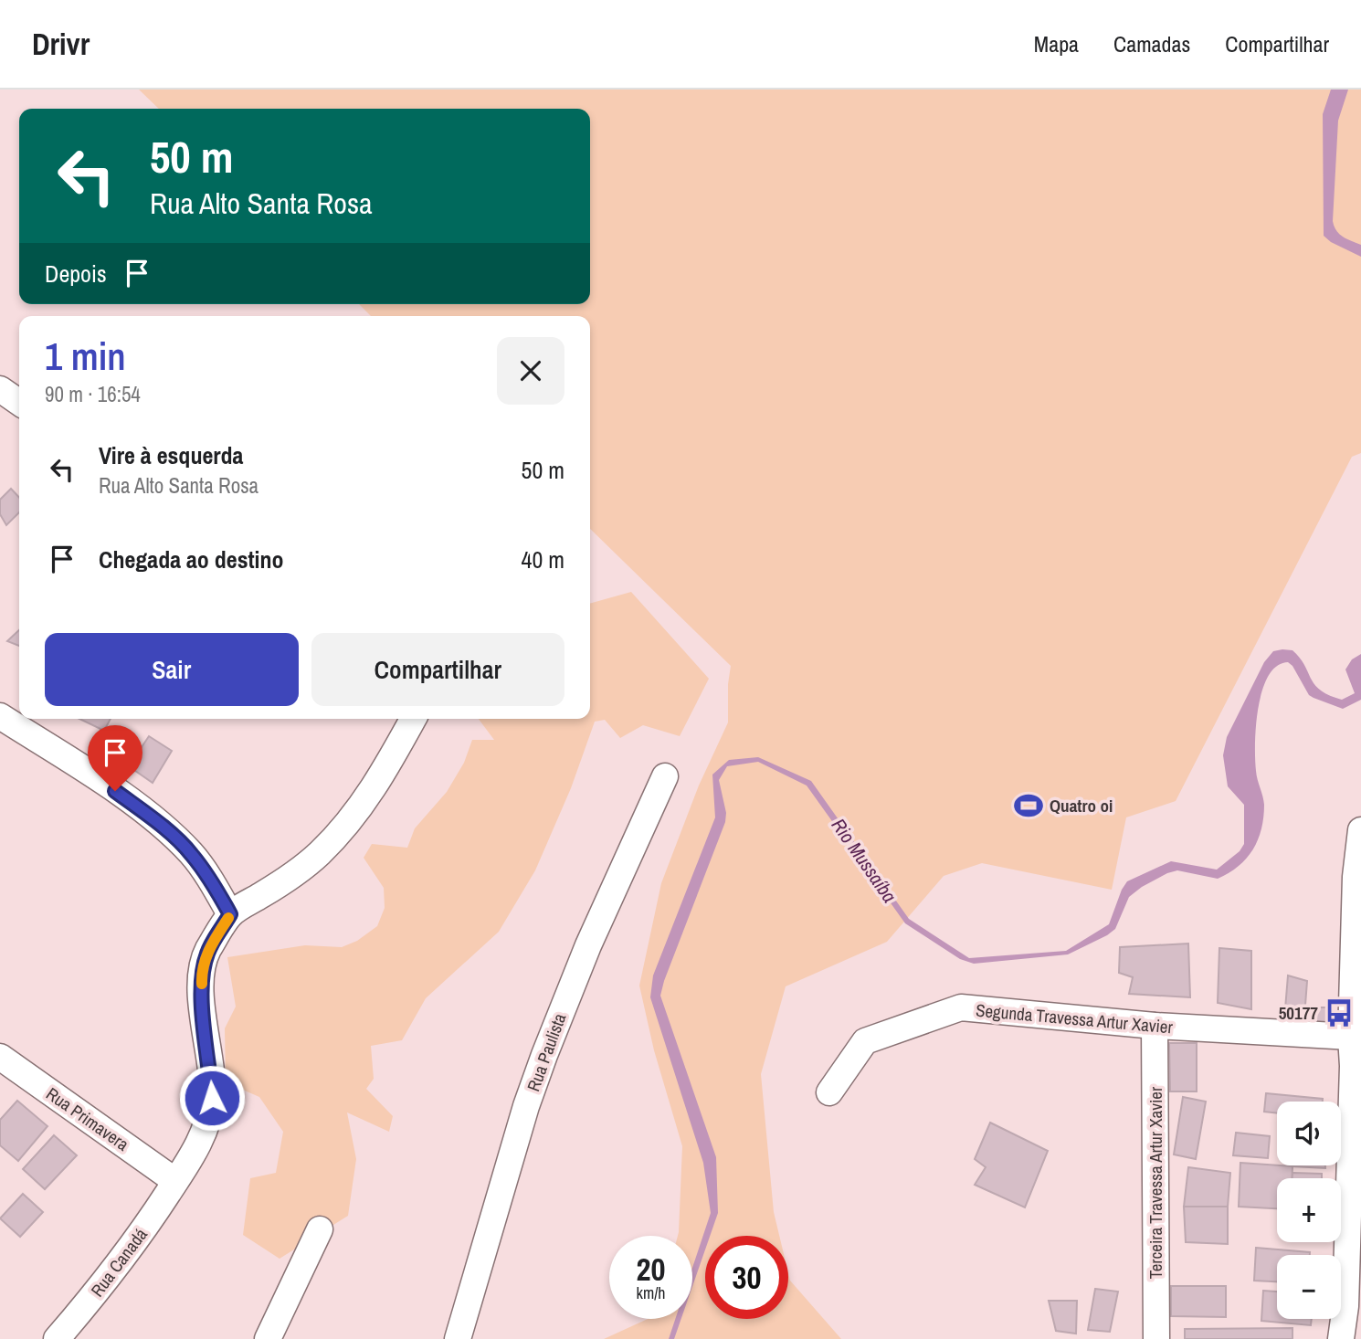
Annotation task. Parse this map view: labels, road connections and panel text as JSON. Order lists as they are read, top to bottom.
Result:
{
  "streets": {
    "street": [
      "Segunda Travessa Artur Xavier",
      "Rua Paulista",
      "Rua Primavera",
      "Terceira Travessa Artur Xavier",
      "Rua Canadá"
    ]
  },
  "crossings": [
    ["Segunda Travessa Artur Xavier", "Terceira Travessa Artur Xavier"],
    ["Rua Primavera", "Rua Canadá"]
  ],
  "water": ["Rio Mussaíba"],
  "places": {
    "sports": ["Quatro oi"],
    "bus stop": ["50177"]
  },
  "page": {
    "header": "Drivr",
    "nav": ["Mapa", "Camadas", "Compartilhar"],
    "turn": ["50 m", "Rua Alto Santa Rosa"],
    "then": "Depois",
    "heading": ["1 min", "90 m · 16:54"],
    "list": [
      {
        "name": "Vire à esquerda",
        "note": "Rua Alto Santa Rosa",
        "value": "50 m"
      },
      {
        "name": "Chegada ao destino",
        "value": "40 m"
      }
    ],
    "buttons": ["Sair", "Compartilhar"],
    "map_buttons": ["+", "−"],
    "speed": "20 km/h",
    "limit": "30"
  }
}
